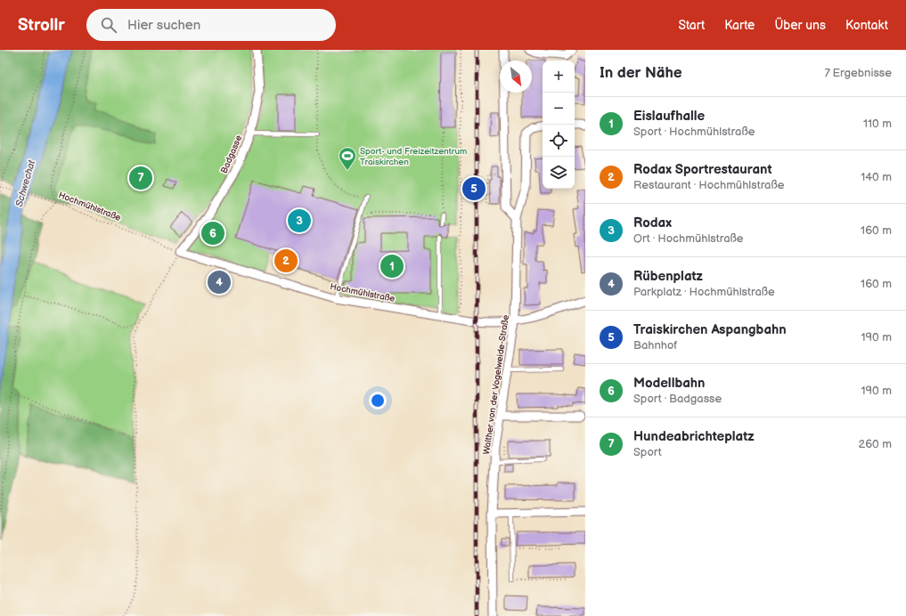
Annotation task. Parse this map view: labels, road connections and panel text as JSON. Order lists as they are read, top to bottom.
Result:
{
  "streets": {
    "street": ["Badgasse", "Hochmühlstraße", "Walther von der Vogelweide-Straße"]
  },
  "crossings": [
    ["Badgasse", "Hochmühlstraße"],
    ["Hochmühlstraße", "Walther von der Vogelweide-Straße"]
  ],
  "water": ["Schwechat"],
  "places": {
    "sports": ["Sport- und Freizeitzentrum Traiskirchen"]
  },
  "north": "bottom right",
  "page": {
    "header": "Strollr",
    "search": "Hier suchen",
    "nav": [
      "Start",
      "Karte",
      "Über uns",
      "Kontakt"
    ],
    "heading": ["In der Nähe", "7 Ergebnisse"],
    "map_buttons": ["+", "−"],
    "list": [
      {
        "mark": "1",
        "name": "Eislaufhalle",
        "note": "Sport · Hochmühlstraße",
        "value": "110 m"
      },
      {
        "mark": "2",
        "name": "Rodax Sportrestaurant",
        "note": "Restaurant · Hochmühlstraße",
        "value": "140 m"
      },
      {
        "mark": "3",
        "name": "Rodax",
        "note": "Ort · Hochmühlstraße",
        "value": "160 m"
      },
      {
        "mark": "4",
        "name": "Rübenplatz",
        "note": "Parkplatz · Hochmühlstraße",
        "value": "160 m"
      },
      {
        "mark": "5",
        "name": "Traiskirchen Aspangbahn",
        "note": "Bahnhof",
        "value": "190 m"
      },
      {
        "mark": "6",
        "name": "Modellbahn",
        "note": "Sport · Badgasse",
        "value": "190 m"
      },
      {
        "mark": "7",
        "name": "Hundeabrichteplatz",
        "note": "Sport",
        "value": "260 m"
      }
    ],
    "pins": [
      "7",
      "5",
      "3",
      "6",
      "2",
      "1",
      "4"
    ]
  }
}
